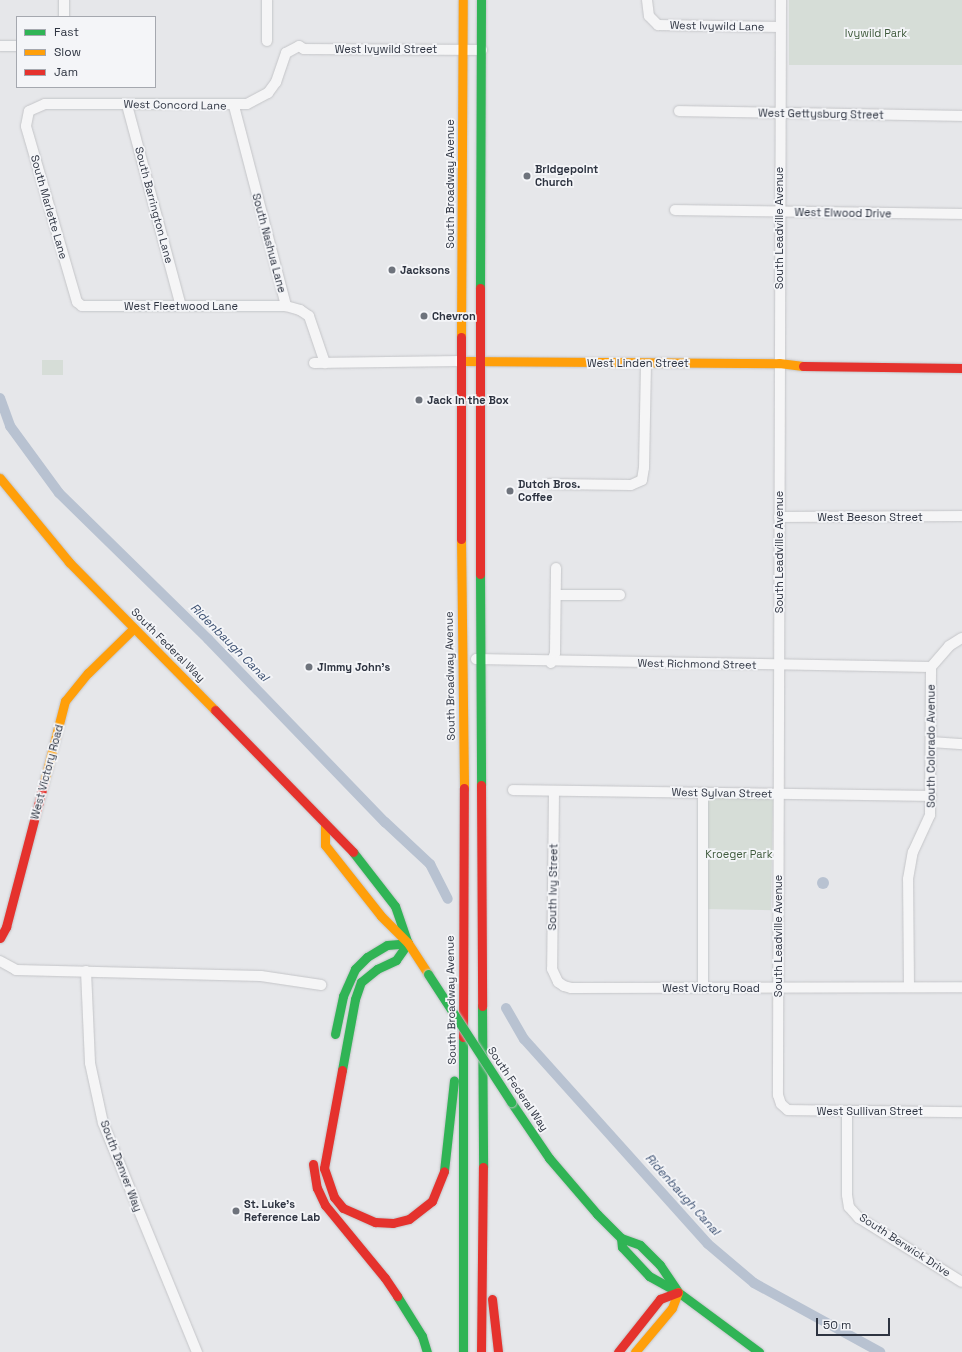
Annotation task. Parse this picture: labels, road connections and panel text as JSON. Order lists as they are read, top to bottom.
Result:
{
  "streets": {
    "main road": [
      "South Broadway Avenue",
      "West Linden Street",
      "South Federal Way",
      "West Victory Road"
    ],
    "street": [
      "West Ivywild Lane",
      "West Ivywild Street",
      "West Concord Lane",
      "West Gettysburg Street",
      "South Barrington Lane",
      "South Marlette Lane",
      "West Elwood Drive",
      "South Leadville Avenue",
      "South Nashua Lane",
      "West Fleetwood Lane",
      "West Beeson Street",
      "West Richmond Street",
      "South Colorado Avenue",
      "West Sylvan Street",
      "South Ivy Street",
      "West Sullivan Street",
      "South Denver Way",
      "South Berwick Drive"
    ]
  },
  "crossings": [
    ["West Ivywild Lane", "South Leadville Avenue"],
    ["West Ivywild Street", "West Concord Lane"],
    ["West Ivywild Street", "South Broadway Avenue"],
    ["West Concord Lane", "South Barrington Lane"],
    ["West Concord Lane", "South Marlette Lane"],
    ["West Concord Lane", "South Nashua Lane"],
    ["West Gettysburg Street", "South Leadville Avenue"],
    ["South Broadway Avenue", "West Linden Street"],
    ["South Broadway Avenue", "West Richmond Street"],
    ["South Barrington Lane", "West Fleetwood Lane"],
    ["South Marlette Lane", "West Fleetwood Lane"],
    ["West Elwood Drive", "South Leadville Avenue"],
    ["South Leadville Avenue", "West Linden Street"],
    ["South Leadville Avenue", "West Beeson Street"],
    ["South Leadville Avenue", "West Richmond Street"],
    ["South Leadville Avenue", "West Victory Road"],
    ["South Leadville Avenue", "West Sylvan Street"],
    ["South Leadville Avenue", "West Sullivan Street"],
    ["South Nashua Lane", "West Fleetwood Lane"],
    ["South Nashua Lane", "West Linden Street"],
    ["South Federal Way", "West Victory Road"],
    ["West Richmond Street", "South Colorado Avenue"],
    ["South Colorado Avenue", "West Victory Road"],
    ["South Colorado Avenue", "West Sylvan Street"],
    ["West Victory Road", "South Ivy Street"],
    ["West Sylvan Street", "South Ivy Street"],
    ["West Sullivan Street", "South Berwick Drive"]
  ],
  "water": ["Ridenbaugh Canal"],
  "parks": ["Ivywild Park", "Kroeger Park"],
  "places": [
    "Bridgepoint Church",
    "Jacksons",
    "Chevron",
    "Jack in the Box",
    "Dutch Bros. Coffee",
    "Jimmy John's",
    "St. Luke's Reference Lab"
  ],
  "legend": ["Fast", "Slow", "Jam"],
  "scale_bar": "50 m"
}
